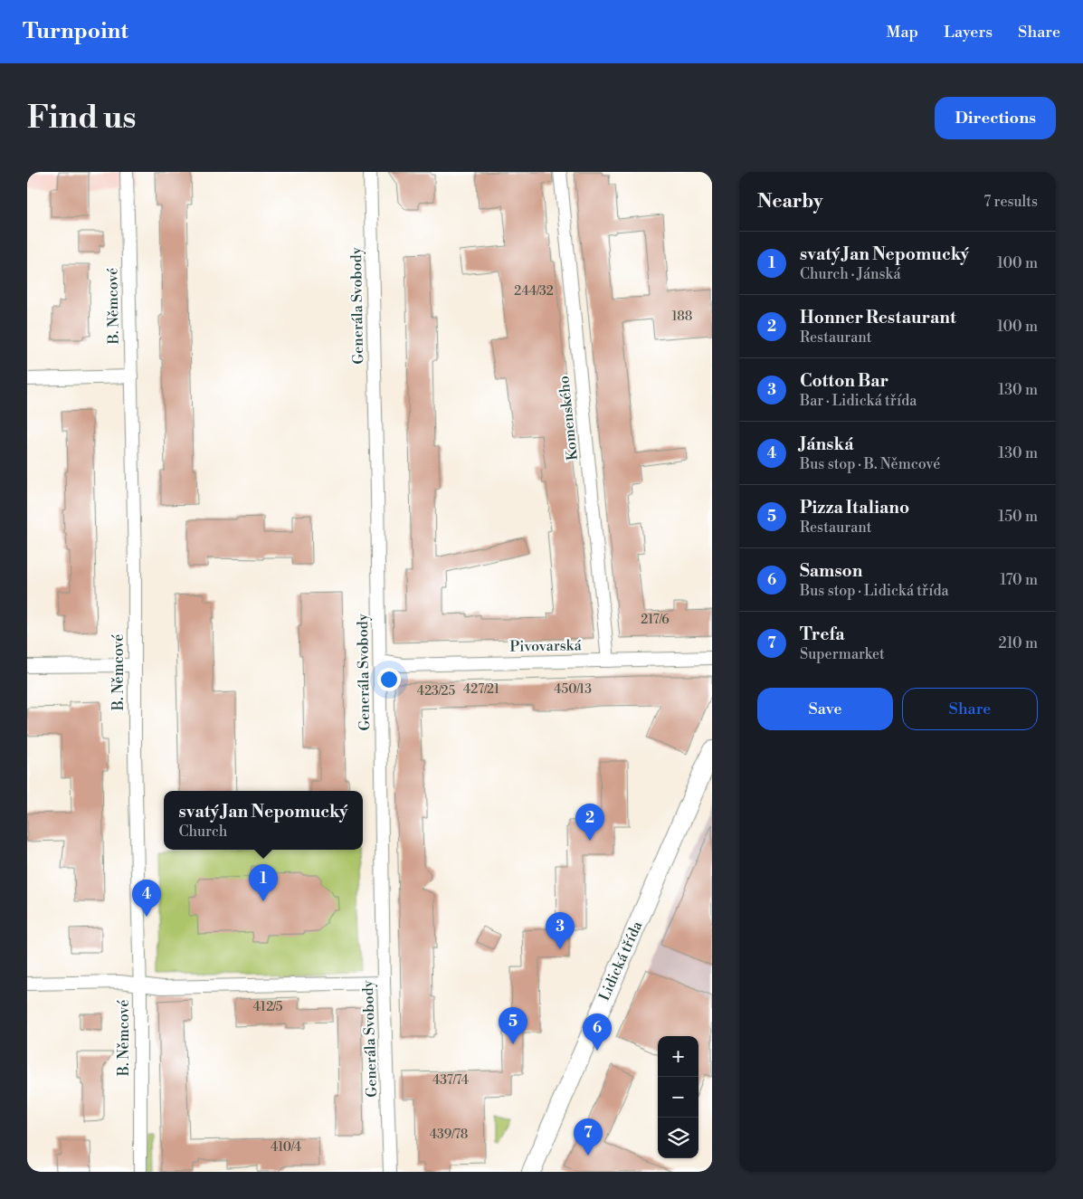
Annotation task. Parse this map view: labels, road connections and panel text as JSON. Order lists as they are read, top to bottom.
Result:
{
  "streets": {
    "street": [
      "B. Němcové",
      "Generála Svobody",
      "Komenského",
      "Pivovarská",
      "Lidická třída"
    ]
  },
  "crossings": [
    ["Generála Svobody", "Pivovarská"],
    ["Komenského", "Pivovarská"]
  ],
  "house_numbers": [
    "244/32",
    "188",
    "217/6",
    "427/21",
    "450/13",
    "423/25",
    "412/5",
    "437/74",
    "439/78",
    "410/4"
  ],
  "page": {
    "header": "Turnpoint",
    "nav": ["Map", "Layers", "Share"],
    "buttons": [
      "Directions",
      ["Save", "Share"]
    ],
    "title": "Find us",
    "heading": ["Nearby", "7 results"],
    "list": [
      {
        "mark": "1",
        "name": "svatý Jan Nepomucký",
        "note": "Church · Jánská",
        "value": "100 m"
      },
      {
        "mark": "2",
        "name": "Honner Restaurant",
        "note": "Restaurant",
        "value": "100 m"
      },
      {
        "mark": "3",
        "name": "Cotton Bar",
        "note": "Bar · Lidická třída",
        "value": "130 m"
      },
      {
        "mark": "4",
        "name": "Jánská",
        "note": "Bus stop · B. Němcové",
        "value": "130 m"
      },
      {
        "mark": "5",
        "name": "Pizza Italiano",
        "note": "Restaurant",
        "value": "150 m"
      },
      {
        "mark": "6",
        "name": "Samson",
        "note": "Bus stop · Lidická třída",
        "value": "170 m"
      },
      {
        "mark": "7",
        "name": "Trefa",
        "note": "Supermarket",
        "value": "210 m"
      }
    ],
    "popup": ["svatý Jan Nepomucký", "Church"],
    "pins": [
      "2",
      "1",
      "4",
      "3",
      "5",
      "6",
      "7"
    ],
    "map_buttons": ["+", "−"]
  }
}
